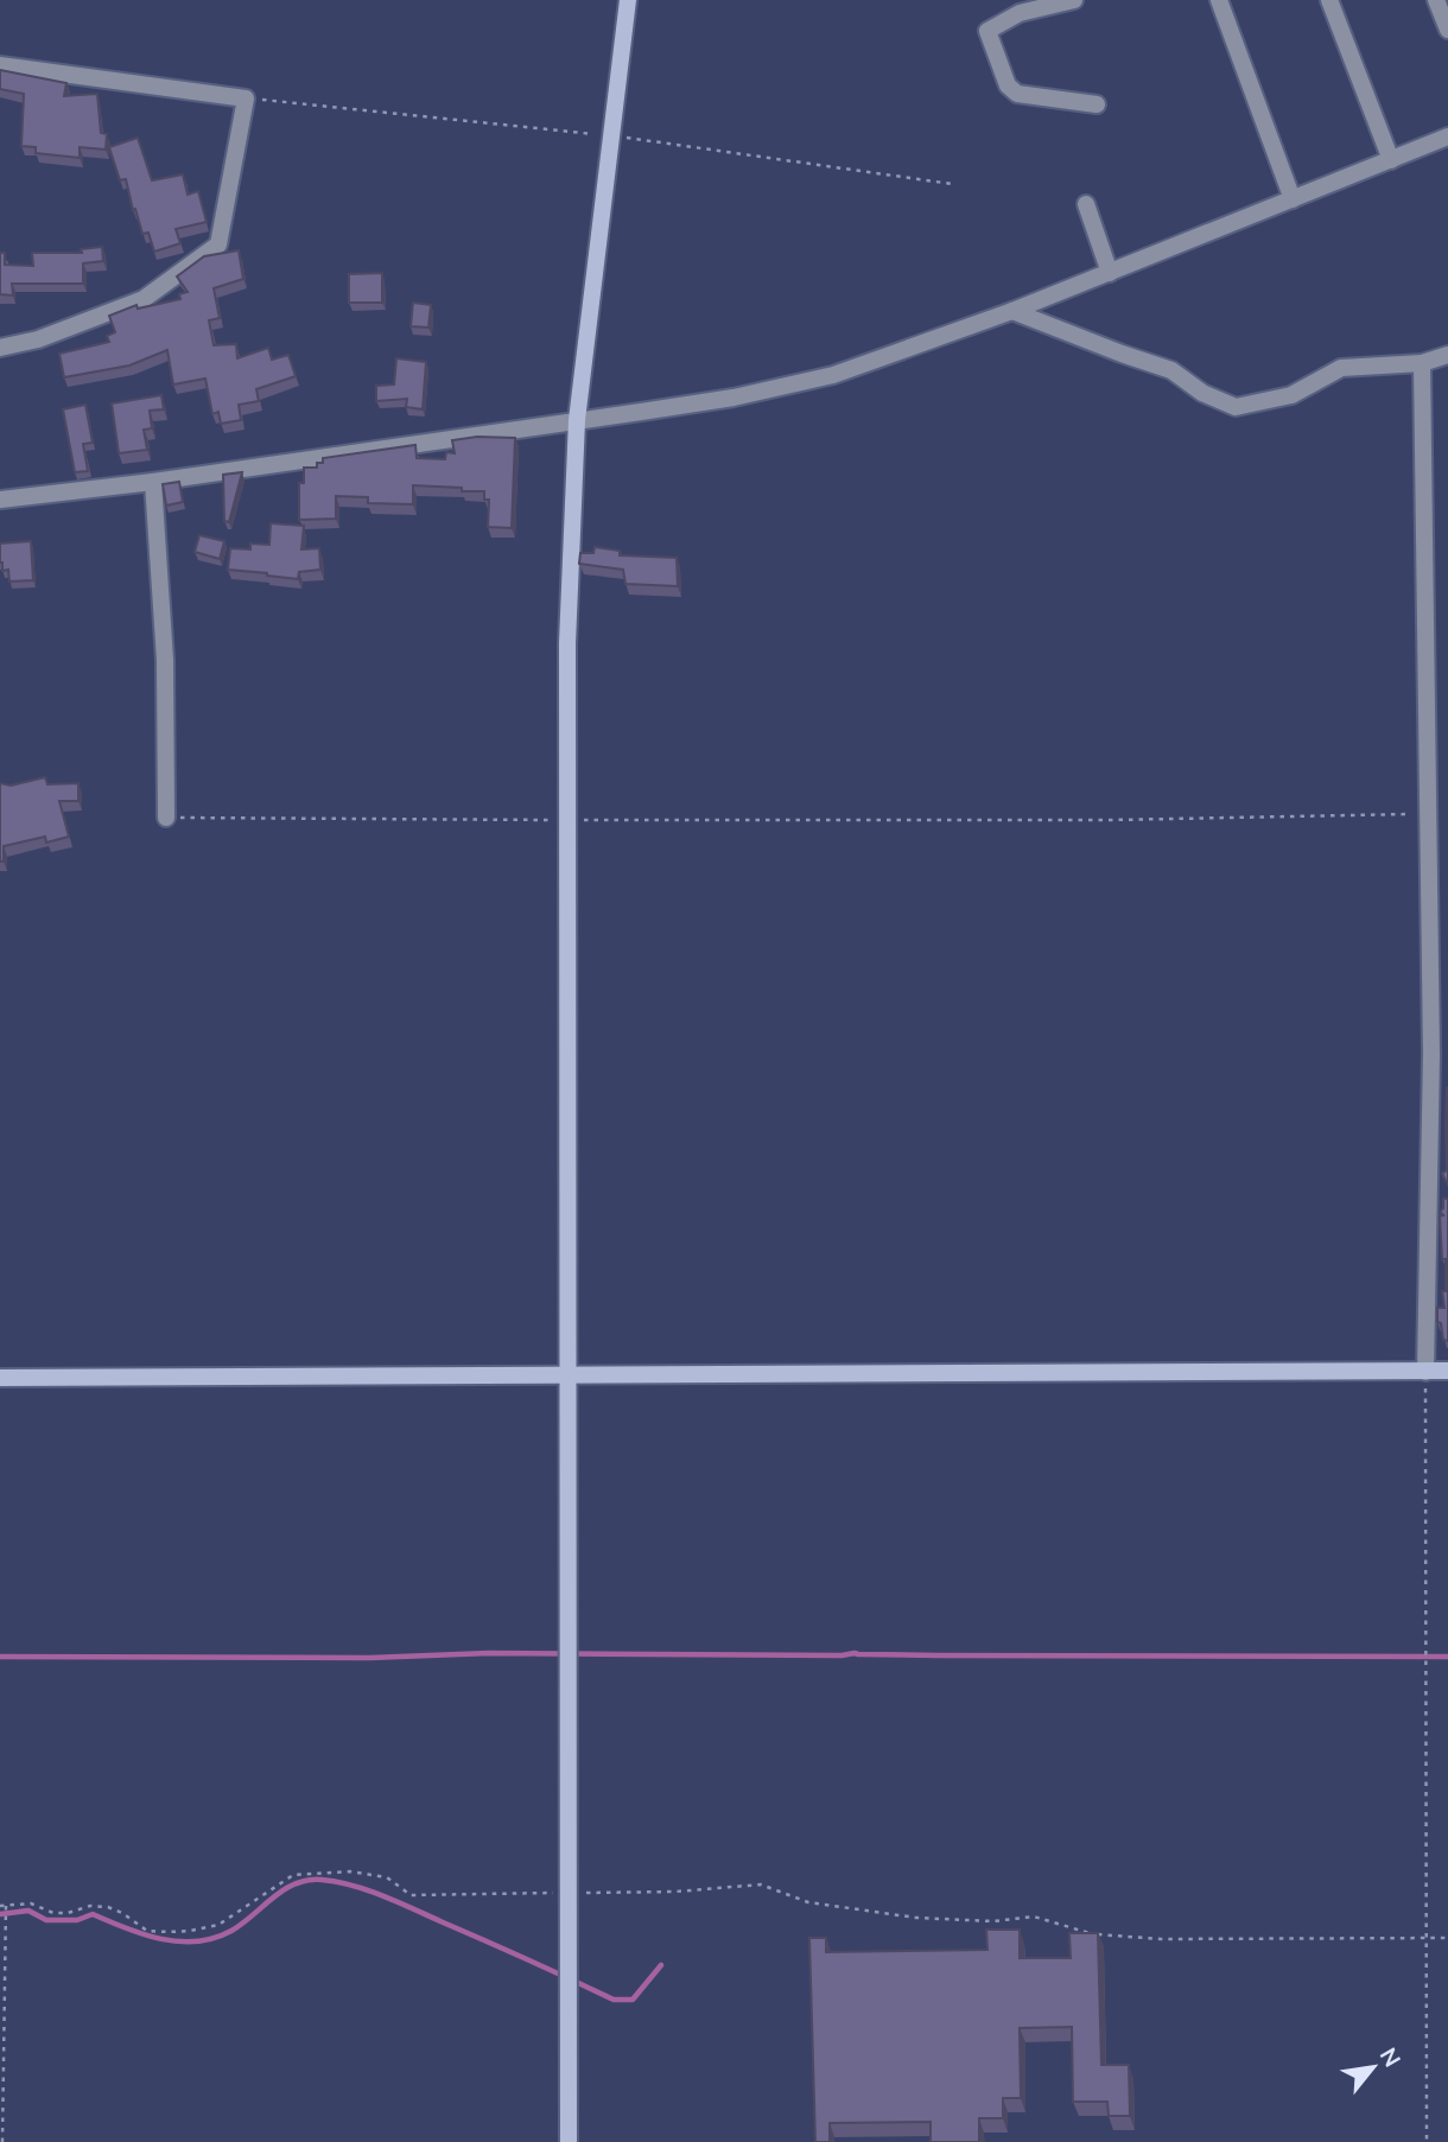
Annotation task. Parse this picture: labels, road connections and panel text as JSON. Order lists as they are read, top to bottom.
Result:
{
  "north": "top right"
}
